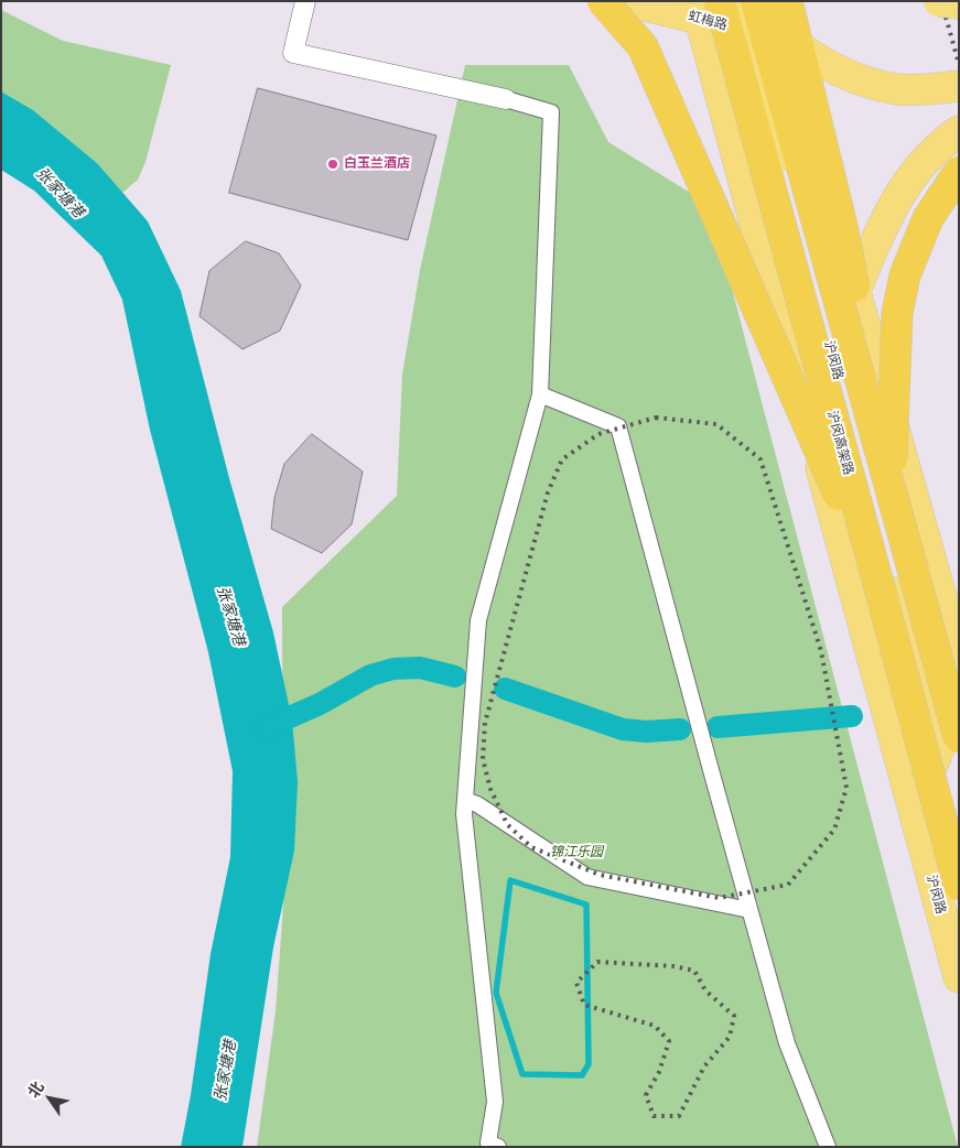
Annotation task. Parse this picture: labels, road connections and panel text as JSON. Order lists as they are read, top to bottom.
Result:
{
  "streets": {
    "highway": ["沪闵高架路"],
    "main road": ["虹梅路", "沪闵路"]
  },
  "crossings": [
    ["虹梅路", "沪闵路"],
    ["虹梅路", "沪闵高架路"],
    ["沪闵路", "沪闵高架路"]
  ],
  "water": ["张家塘港"],
  "parks": ["锦江乐园"],
  "places": ["白玉兰酒店"],
  "north": "top left"
}
